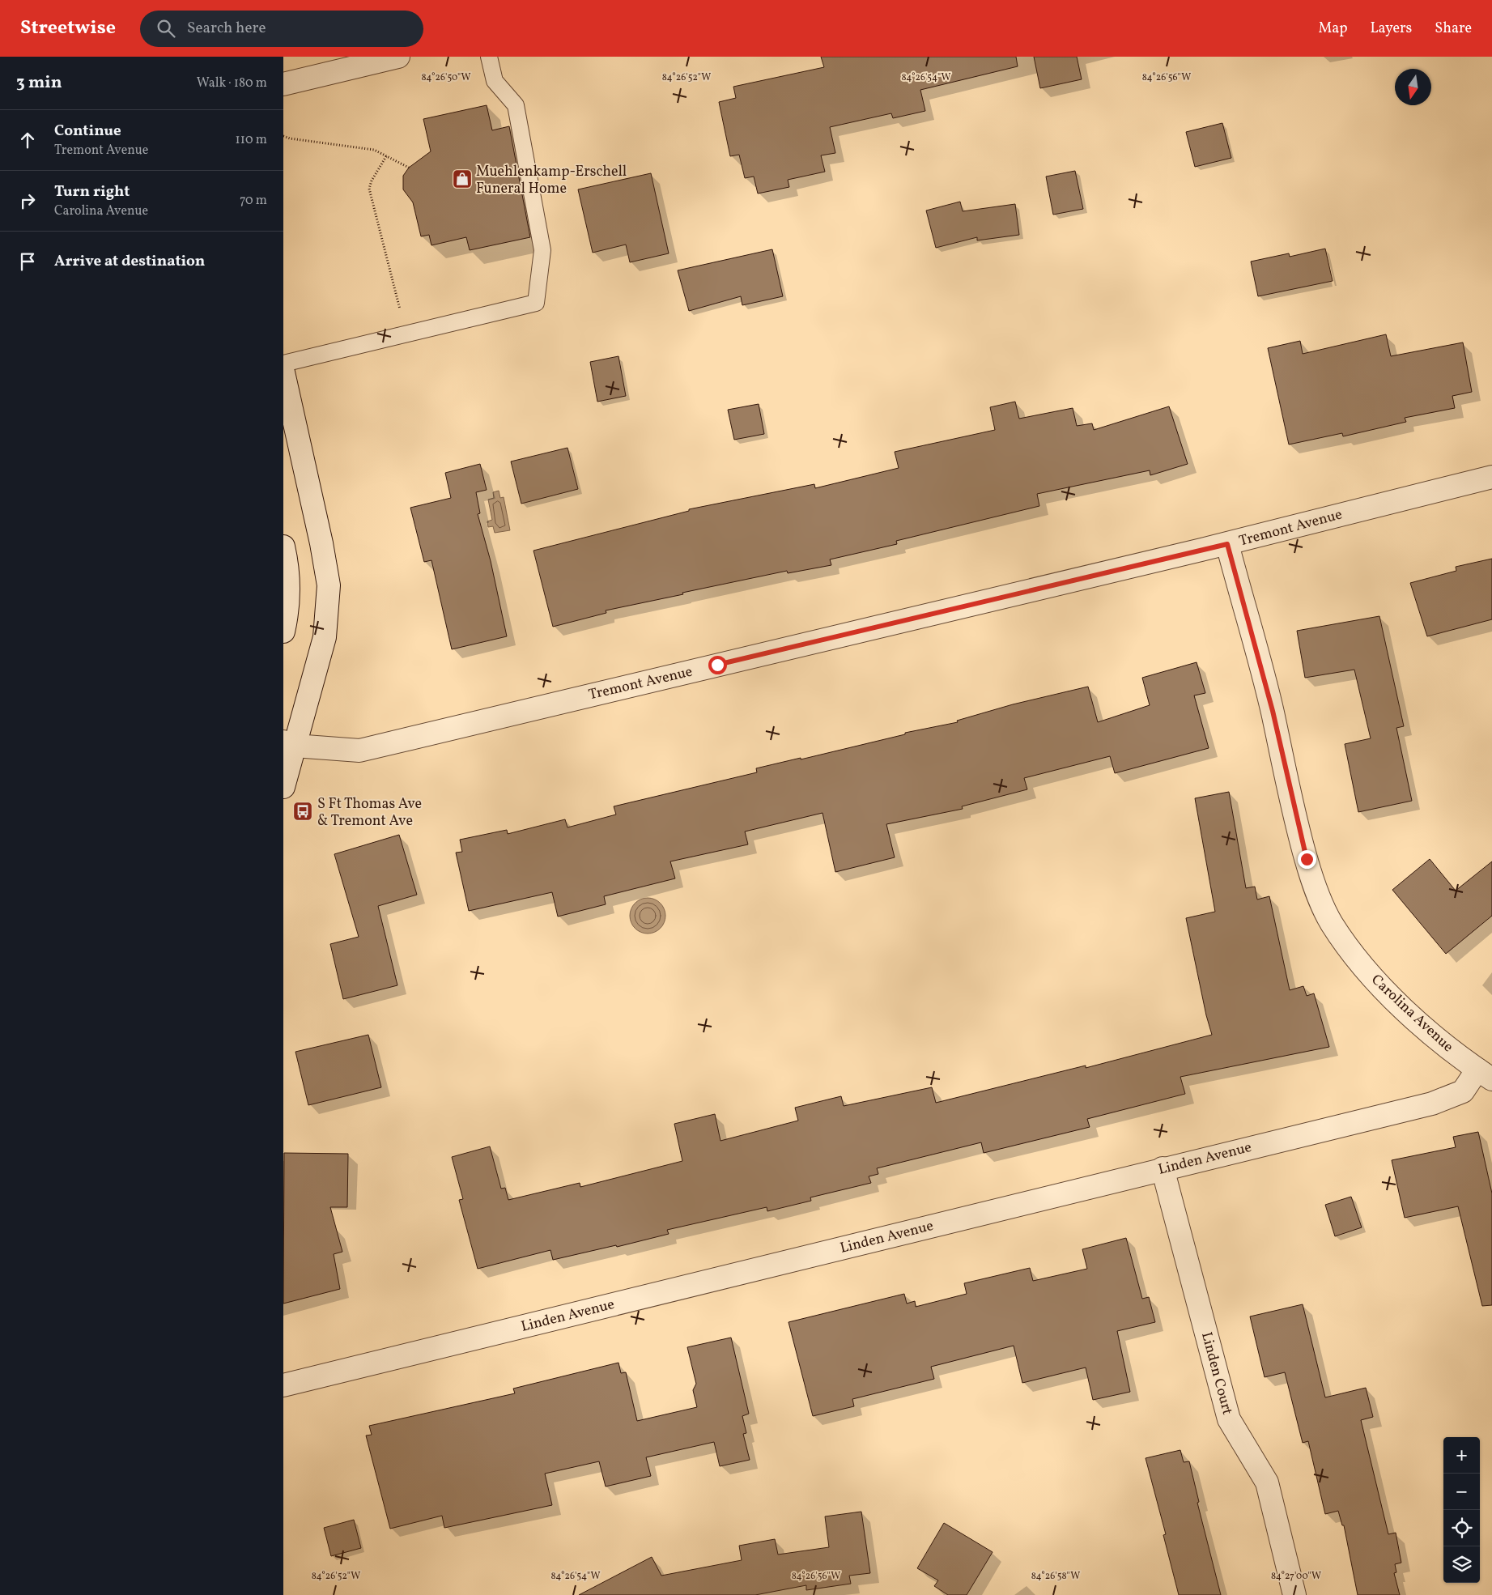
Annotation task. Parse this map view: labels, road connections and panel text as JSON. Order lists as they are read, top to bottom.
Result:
{
  "streets": {
    "street": [
      "Tremont Avenue",
      "Carolina Avenue",
      "Linden Avenue",
      "Linden Court"
    ]
  },
  "crossings": [
    ["Tremont Avenue", "Carolina Avenue"],
    ["Carolina Avenue", "Linden Avenue"],
    ["Linden Avenue", "Linden Court"]
  ],
  "places": {
    "shop": ["Muehlenkamp-Erschell Funeral Home"],
    "bus stop": ["S Ft Thomas Ave & Tremont Ave"]
  },
  "north": "bottom",
  "page": {
    "header": "Streetwise",
    "search": "Search here",
    "nav": ["Map", "Layers", "Share"],
    "heading": ["3 min", "Walk · 180 m"],
    "list": [
      ["Continue", "Tremont Avenue", "110 m"],
      ["Turn right", "Carolina Avenue", "70 m"],
      "Arrive at destination"
    ],
    "map_buttons": ["+", "−"]
  },
  "coordinates": [
    "84°26'50\"W",
    "84°26'52\"W",
    "84°26'54\"W",
    "84°26'56\"W",
    "84°26'58\"W",
    "84°27'00\"W"
  ]
}
